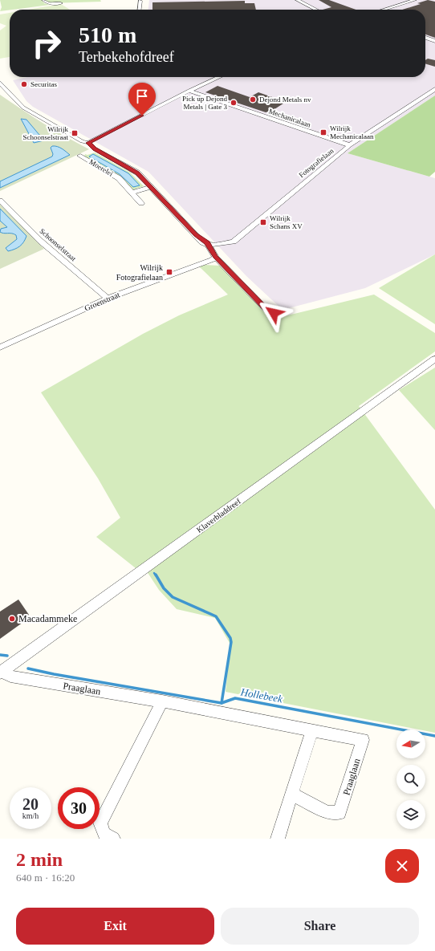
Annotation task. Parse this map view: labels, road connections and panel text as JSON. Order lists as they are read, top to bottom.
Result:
{
  "streets": {
    "street": [
      "Mechanicalaan",
      "Fotografielaan",
      "Moerelei",
      "Schoonselstraat",
      "Groenstraat",
      "Klaverbladdreef",
      "Praaglaan"
    ]
  },
  "crossings": [
    ["Mechanicalaan", "Fotografielaan"],
    ["Fotografielaan", "Moerelei"],
    ["Moerelei", "Groenstraat"],
    ["Schoonselstraat", "Groenstraat"],
    ["Klaverbladdreef", "Praaglaan"]
  ],
  "water": ["Hollebeek"],
  "places": {
    "other": [
      "Securitas",
      "Dejond Metals nv",
      "Pick up Dejond Metals | Gate 3",
      "Macadammeke"
    ],
    "transit": [
      "Wilrijk Mechanicalaan",
      "Wilrijk Schoonselstraat",
      "Wilrijk Schans XV",
      "Wilrijk Fotografielaan"
    ]
  },
  "north": "left",
  "page": {
    "turn": ["510 m", "Terbekehofdreef"],
    "speed": "20 km/h",
    "limit": "30",
    "heading": ["2 min", "640 m · 16:20"],
    "buttons": ["Exit", "Share"]
  }
}
